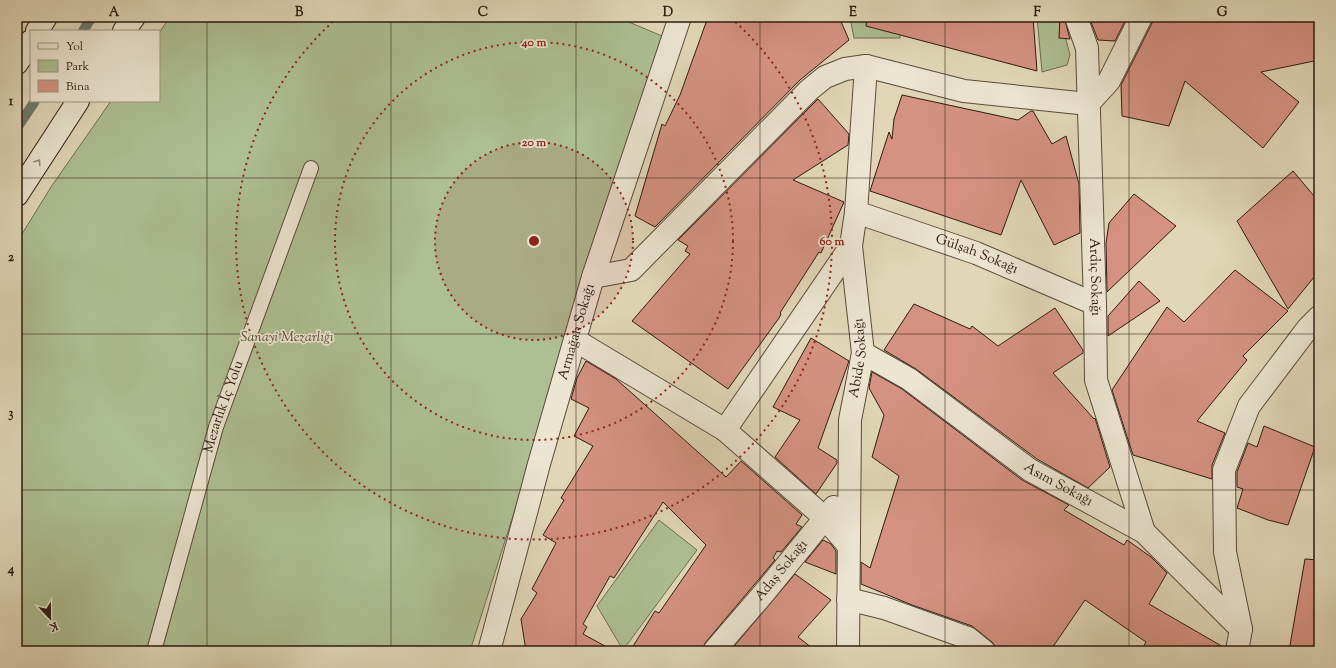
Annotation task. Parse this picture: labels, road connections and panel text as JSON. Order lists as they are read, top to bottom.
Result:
{
  "streets": {
    "street": [
      "Gülşah Sokağı",
      "Ardıç Sokağı",
      "Armağan Sokağı",
      "Abide Sokağı",
      "Asım Sokağı",
      "Adaş Sokağı"
    ],
    "lane": ["Mezarlık İç Yolu"]
  },
  "crossings": [
    ["Gülşah Sokağı", "Ardıç Sokağı"],
    ["Gülşah Sokağı", "Abide Sokağı"],
    ["Ardıç Sokağı", "Asım Sokağı"],
    ["Abide Sokağı", "Asım Sokağı"],
    ["Abide Sokağı", "Adaş Sokağı"]
  ],
  "parks": ["Sanayi Mezarlığı"],
  "legend": ["Yol", "Park", "Bina"],
  "north": "bottom",
  "grid": {
    "columns": [
      "A",
      "B",
      "C",
      "D",
      "E",
      "F",
      "G"
    ],
    "rows": [
      "1",
      "2",
      "3",
      "4"
    ]
  },
  "rings": ["40 m", "20 m", "60 m"]
}
